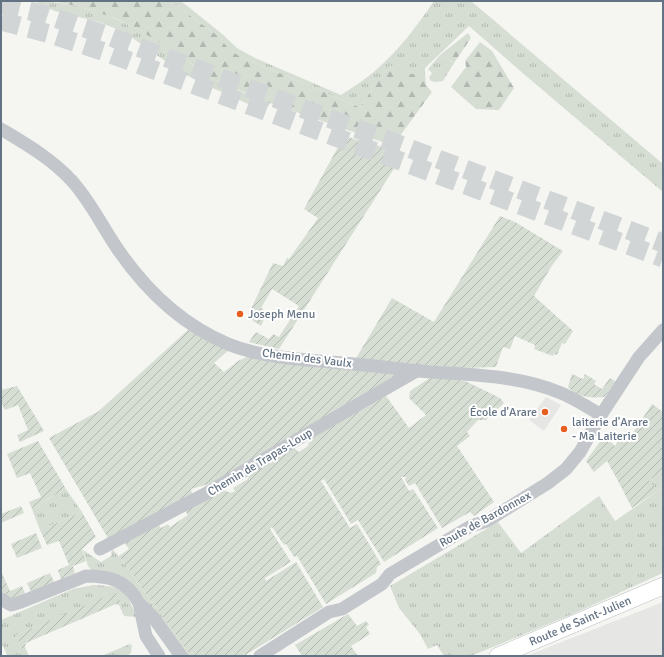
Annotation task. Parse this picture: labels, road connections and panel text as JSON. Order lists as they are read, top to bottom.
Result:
{
  "streets": {
    "main road": ["Route de Saint-Julien"],
    "street": ["Chemin des Vaulx", "Chemin de Trapas-Loup", "Route de Bardonnex"]
  },
  "crossings": [
    ["Chemin des Vaulx", "Chemin de Trapas-Loup"],
    ["Chemin des Vaulx", "Route de Bardonnex"]
  ],
  "places": ["Joseph Menu", "École d'Arare", "laiterie d'Arare - Ma Laiterie"]
}
